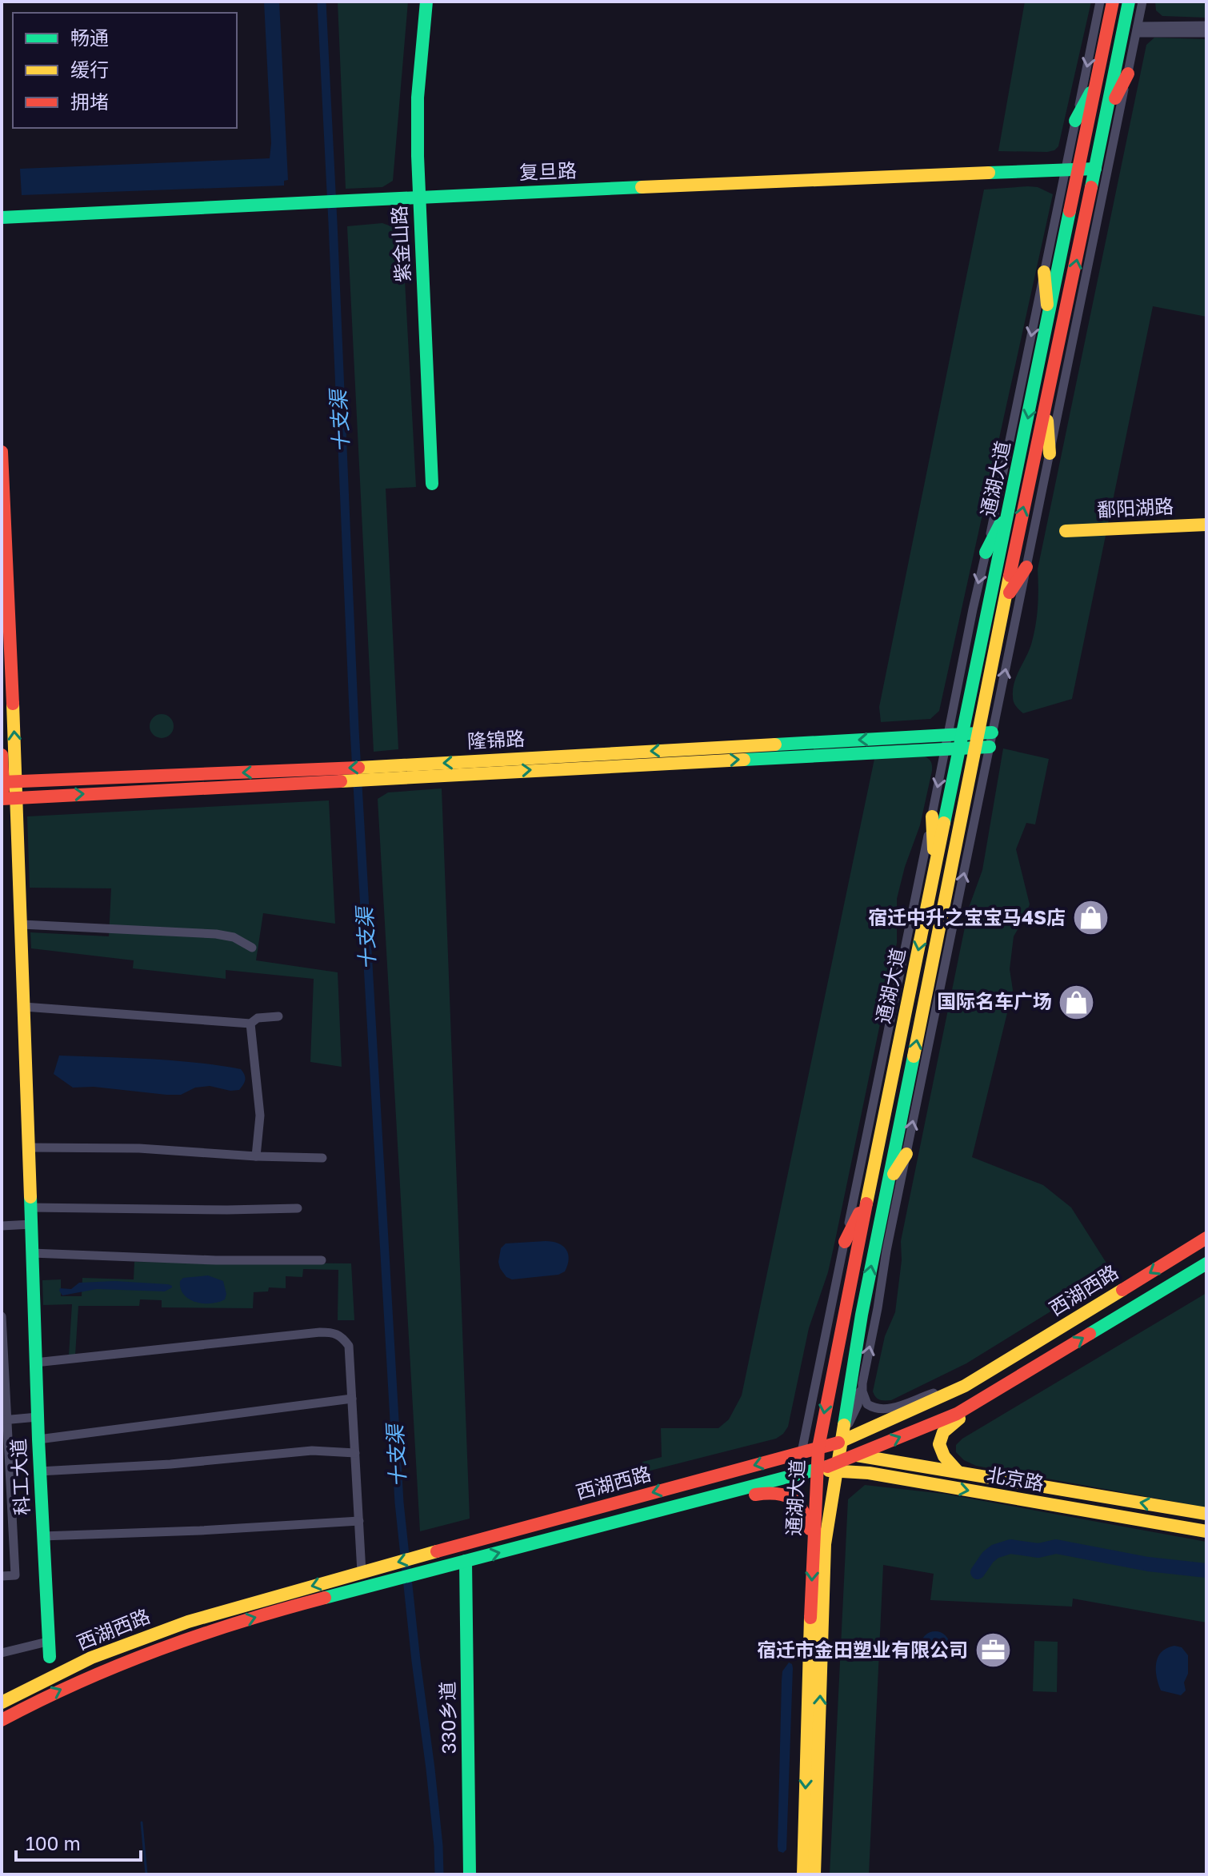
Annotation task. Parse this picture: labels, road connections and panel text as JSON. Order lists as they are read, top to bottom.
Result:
{
  "streets": {
    "main road": [
      "复旦路",
      "紫金山路",
      "通湖大道",
      "鄱阳湖路",
      "隆锦路",
      "西湖西路",
      "科工大道",
      "北京路",
      "330乡道"
    ]
  },
  "crossings": [
    ["复旦路", "紫金山路"],
    ["复旦路", "通湖大道"],
    ["通湖大道", "隆锦路"],
    ["通湖大道", "西湖西路"],
    ["通湖大道", "北京路"],
    ["隆锦路", "科工大道"],
    ["西湖西路", "北京路"],
    ["西湖西路", "330乡道"]
  ],
  "water": ["十支渠"],
  "places": {
    "shop": ["宿迁中升之宝宝马4S店", "国际名车广场"],
    "office": ["宿迁市金田塑业有限公司"]
  },
  "legend": ["畅通", "缓行", "拥堵"],
  "scale_bar": "100 m"
}
